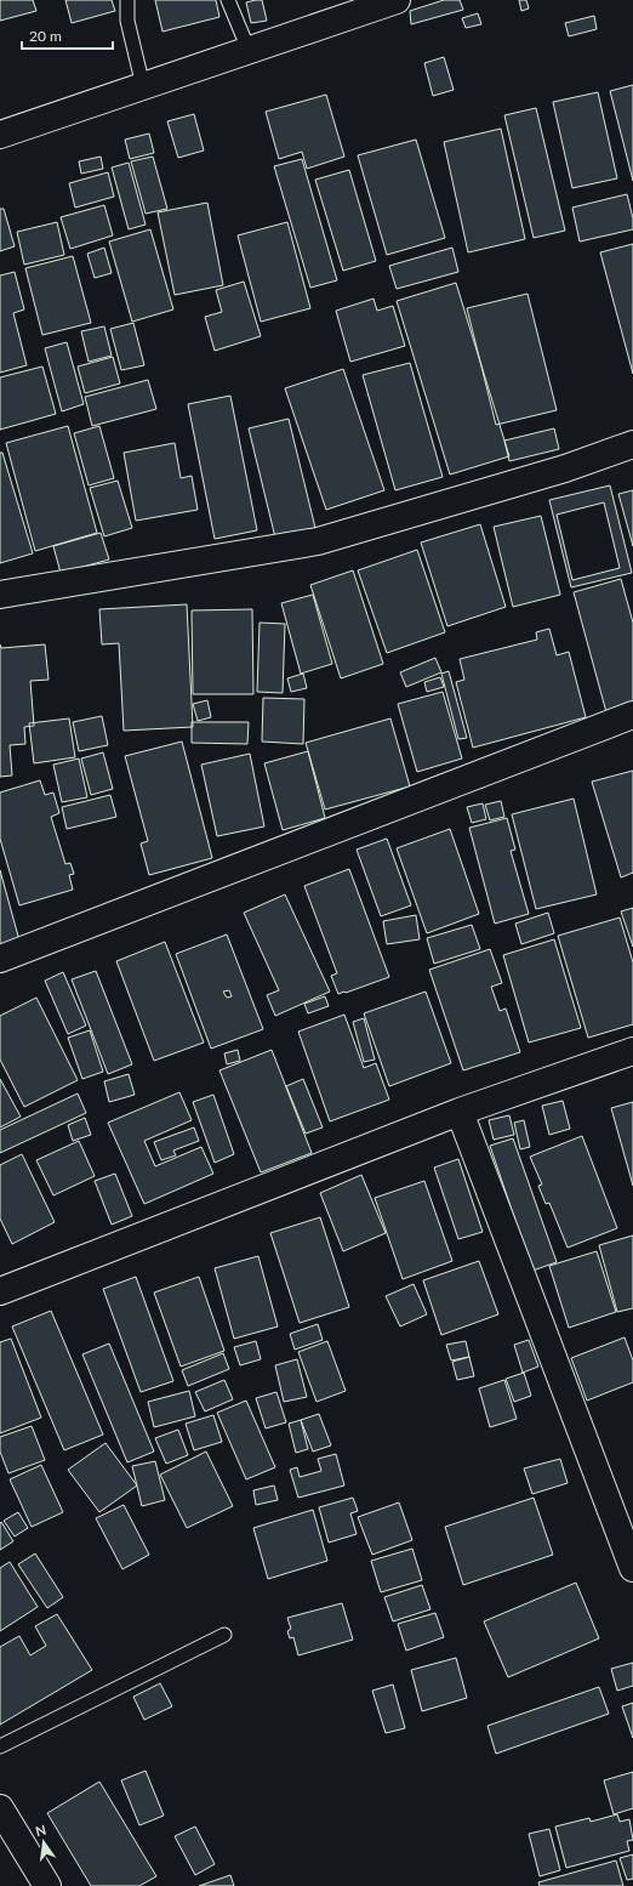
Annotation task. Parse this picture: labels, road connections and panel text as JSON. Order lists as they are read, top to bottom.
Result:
{
  "scale_bar": "20 m",
  "north": "top"
}
